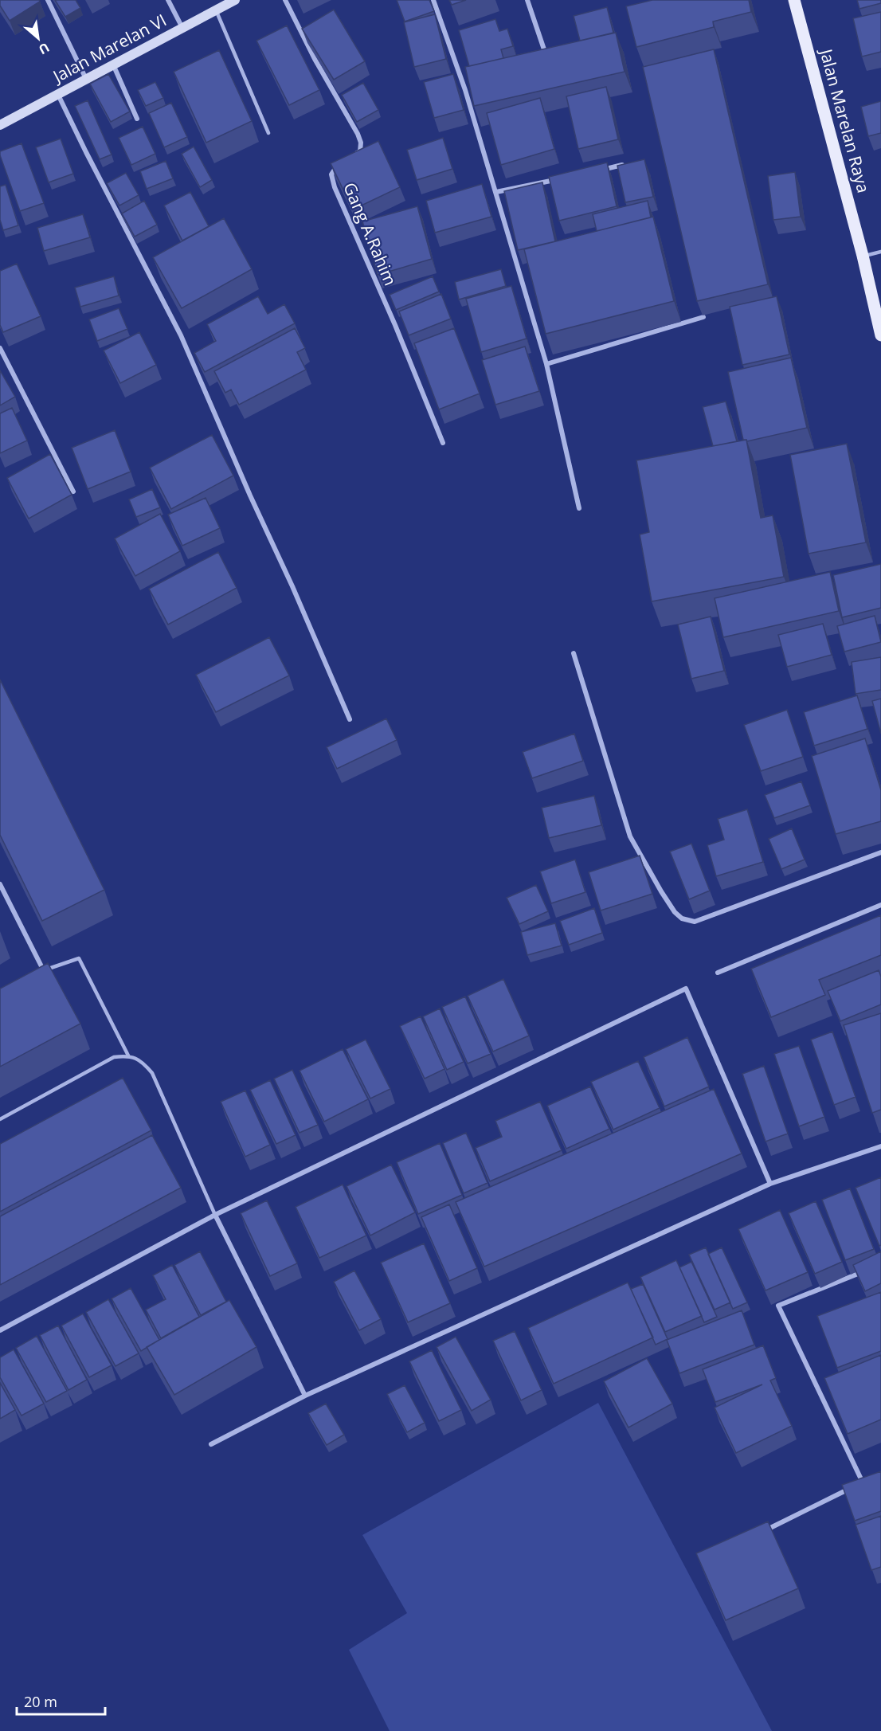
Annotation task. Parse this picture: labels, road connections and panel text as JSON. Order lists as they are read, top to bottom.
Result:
{
  "streets": {
    "main road": ["Jalan Marelan Raya"],
    "street": ["Jalan Marelan VI", "Gang A.Rahim"]
  },
  "scale_bar": "20 m",
  "north": "bottom right"
}
